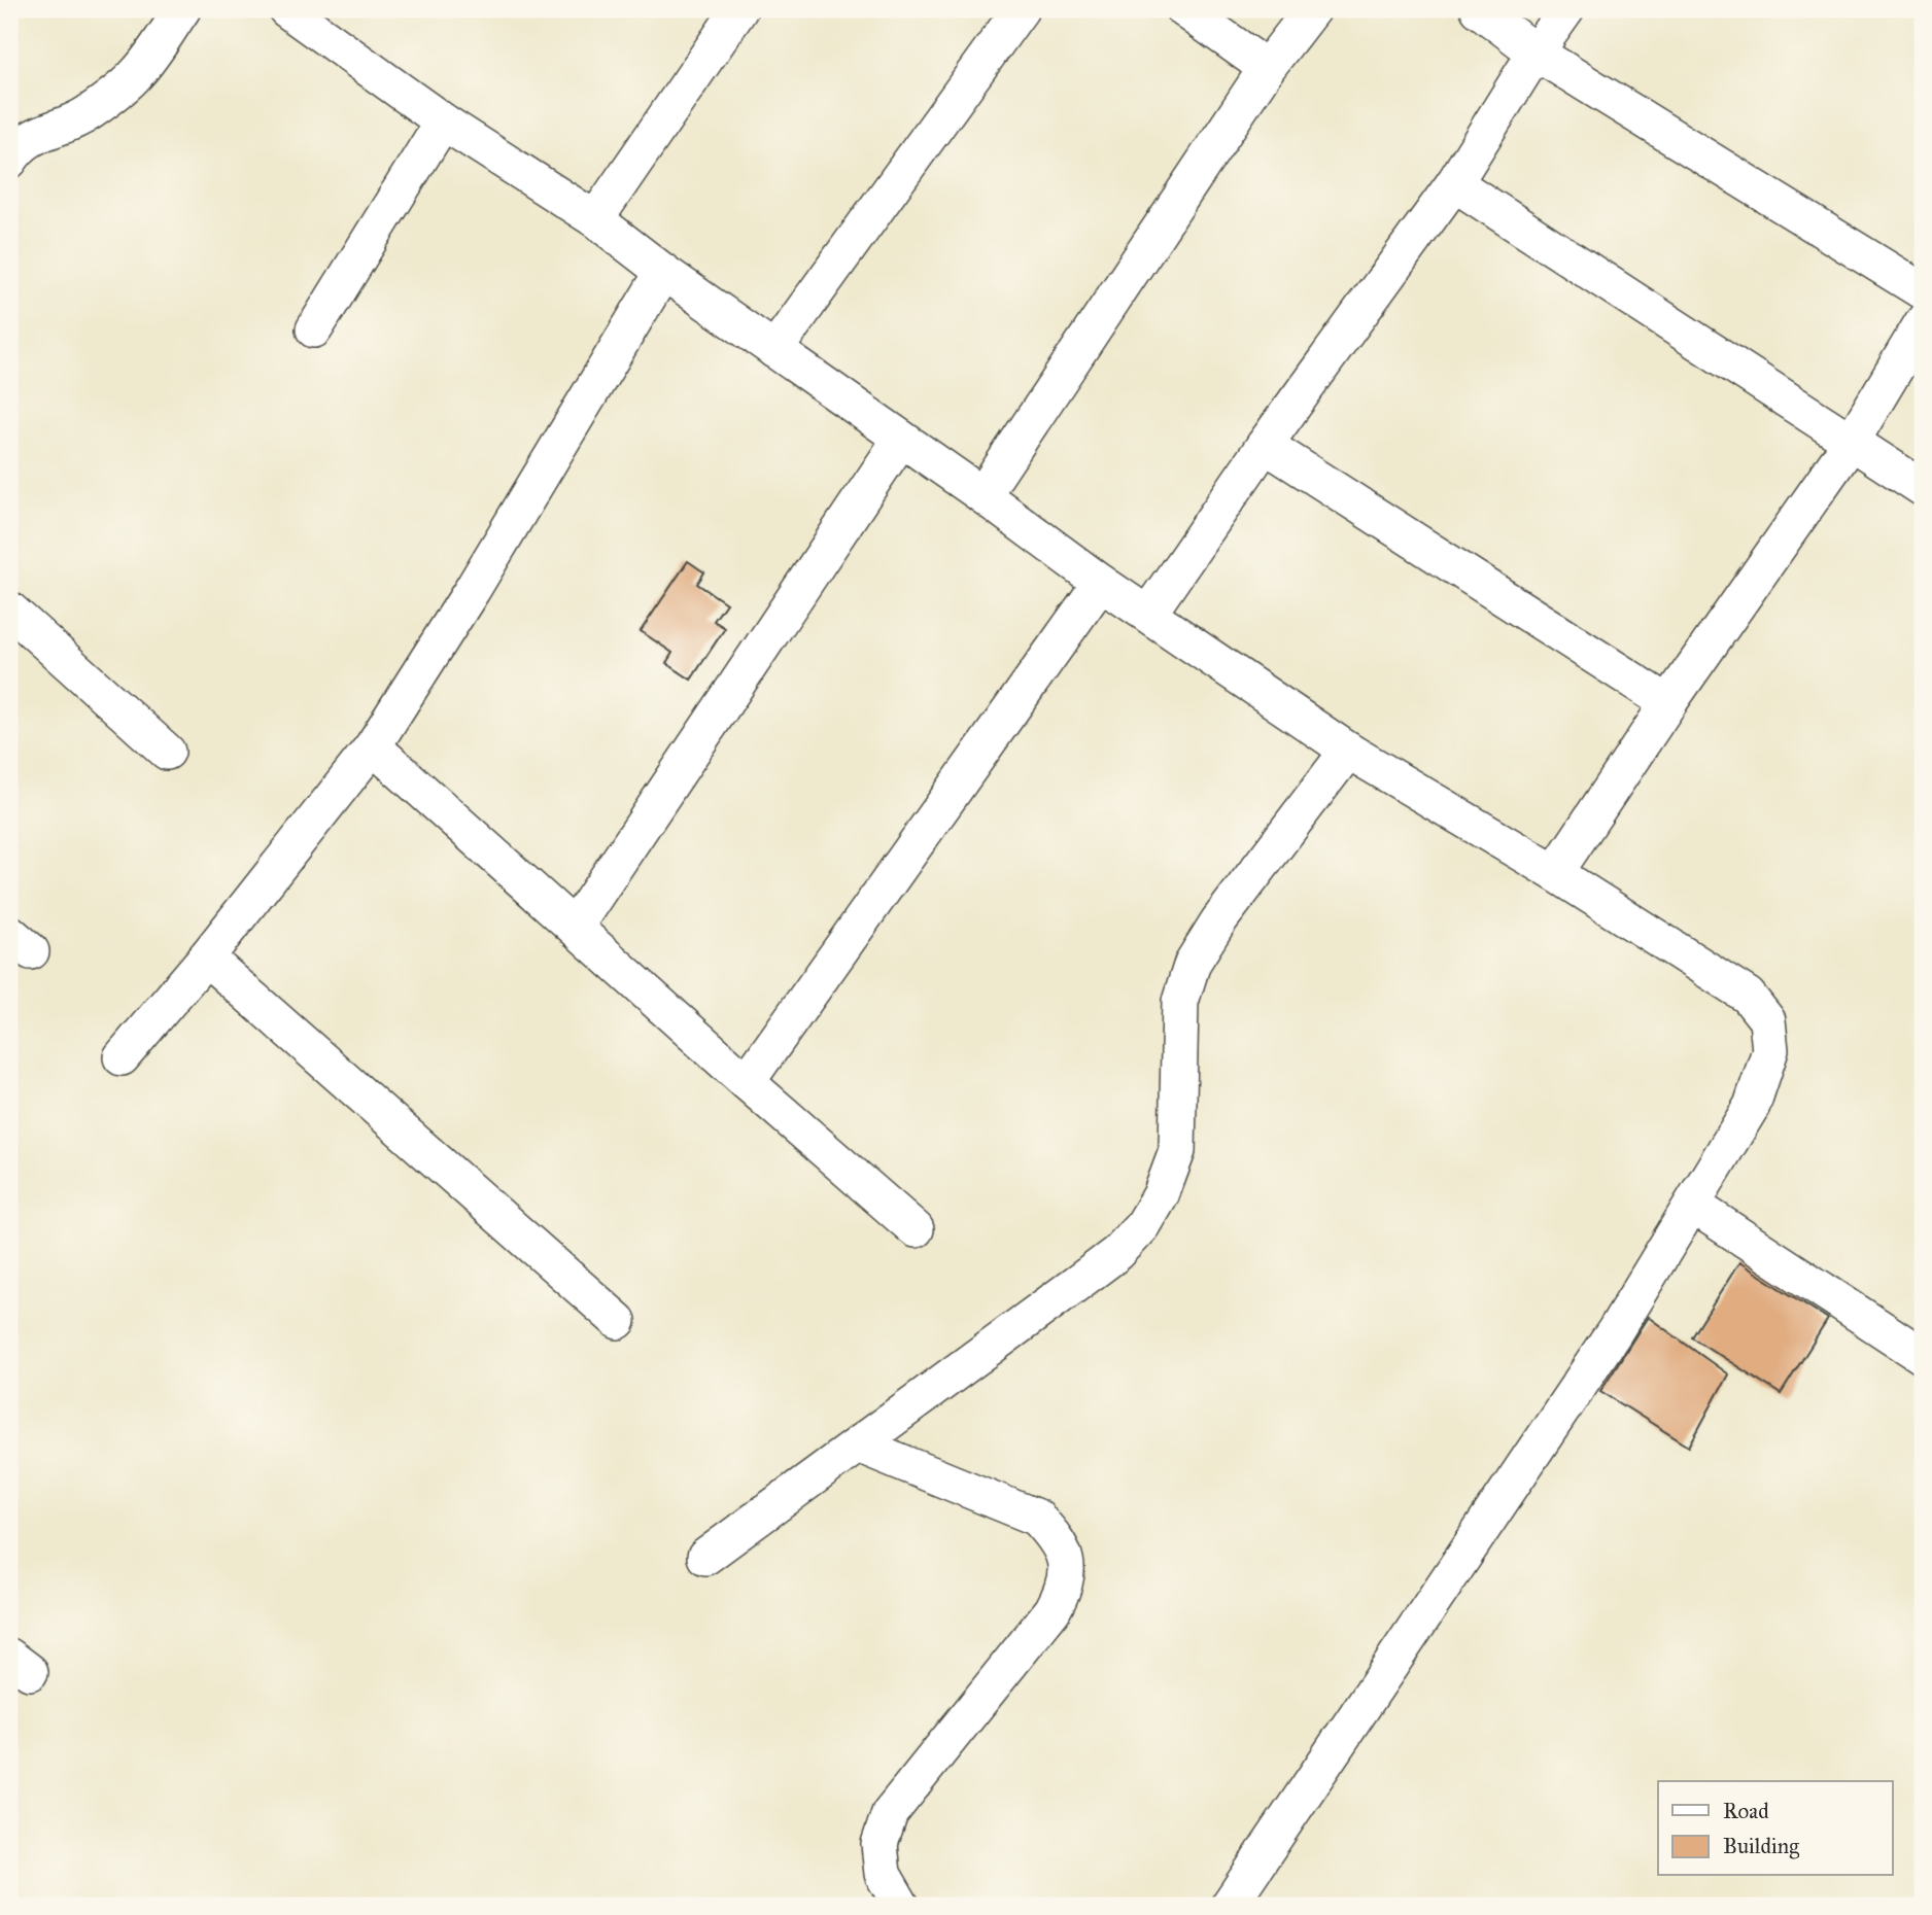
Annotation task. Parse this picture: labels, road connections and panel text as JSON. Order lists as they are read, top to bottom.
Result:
{
  "legend": ["Road", "Building"]
}
